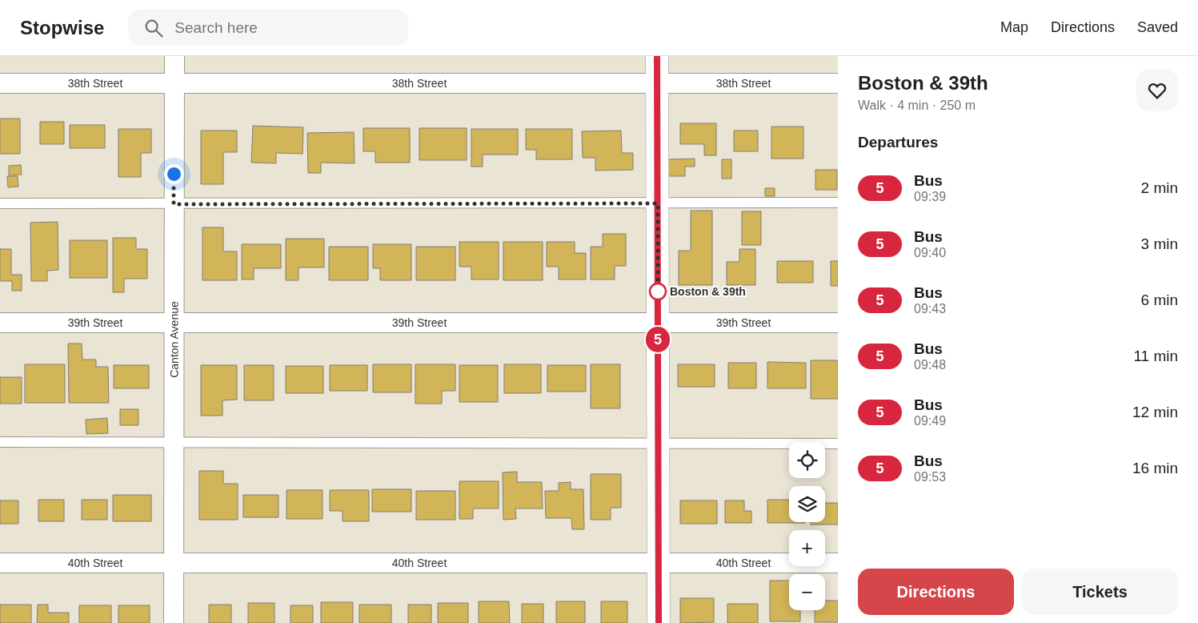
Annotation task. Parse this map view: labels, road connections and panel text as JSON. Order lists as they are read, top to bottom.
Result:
{
  "streets": {
    "street": [
      "38th Street",
      "39th Street",
      "Canton Avenue",
      "40th Street"
    ]
  },
  "crossings": [
    ["38th Street", "Canton Avenue"],
    ["39th Street", "Canton Avenue"],
    ["Canton Avenue", "40th Street"]
  ],
  "places": ["Boston & 39th"],
  "lines": ["bus line 5"],
  "page": {
    "header": "Stopwise",
    "search": "Search here",
    "nav": ["Map", "Directions", "Saved"],
    "on_map": "5",
    "heading": [
      ["Boston & 39th", "Walk · 4 min · 250 m"],
      "Departures"
    ],
    "list": [
      {
        "mark": "5",
        "name": "Bus",
        "note": "09:39",
        "value": "2 min"
      },
      {
        "mark": "5",
        "name": "Bus",
        "note": "09:40",
        "value": "3 min"
      },
      {
        "mark": "5",
        "name": "Bus",
        "note": "09:43",
        "value": "6 min"
      },
      {
        "mark": "5",
        "name": "Bus",
        "note": "09:48",
        "value": "11 min"
      },
      {
        "mark": "5",
        "name": "Bus",
        "note": "09:49",
        "value": "12 min"
      },
      {
        "mark": "5",
        "name": "Bus",
        "note": "09:53",
        "value": "16 min"
      }
    ],
    "map_buttons": ["+", "−"],
    "buttons": ["Directions", "Tickets"]
  }
}
